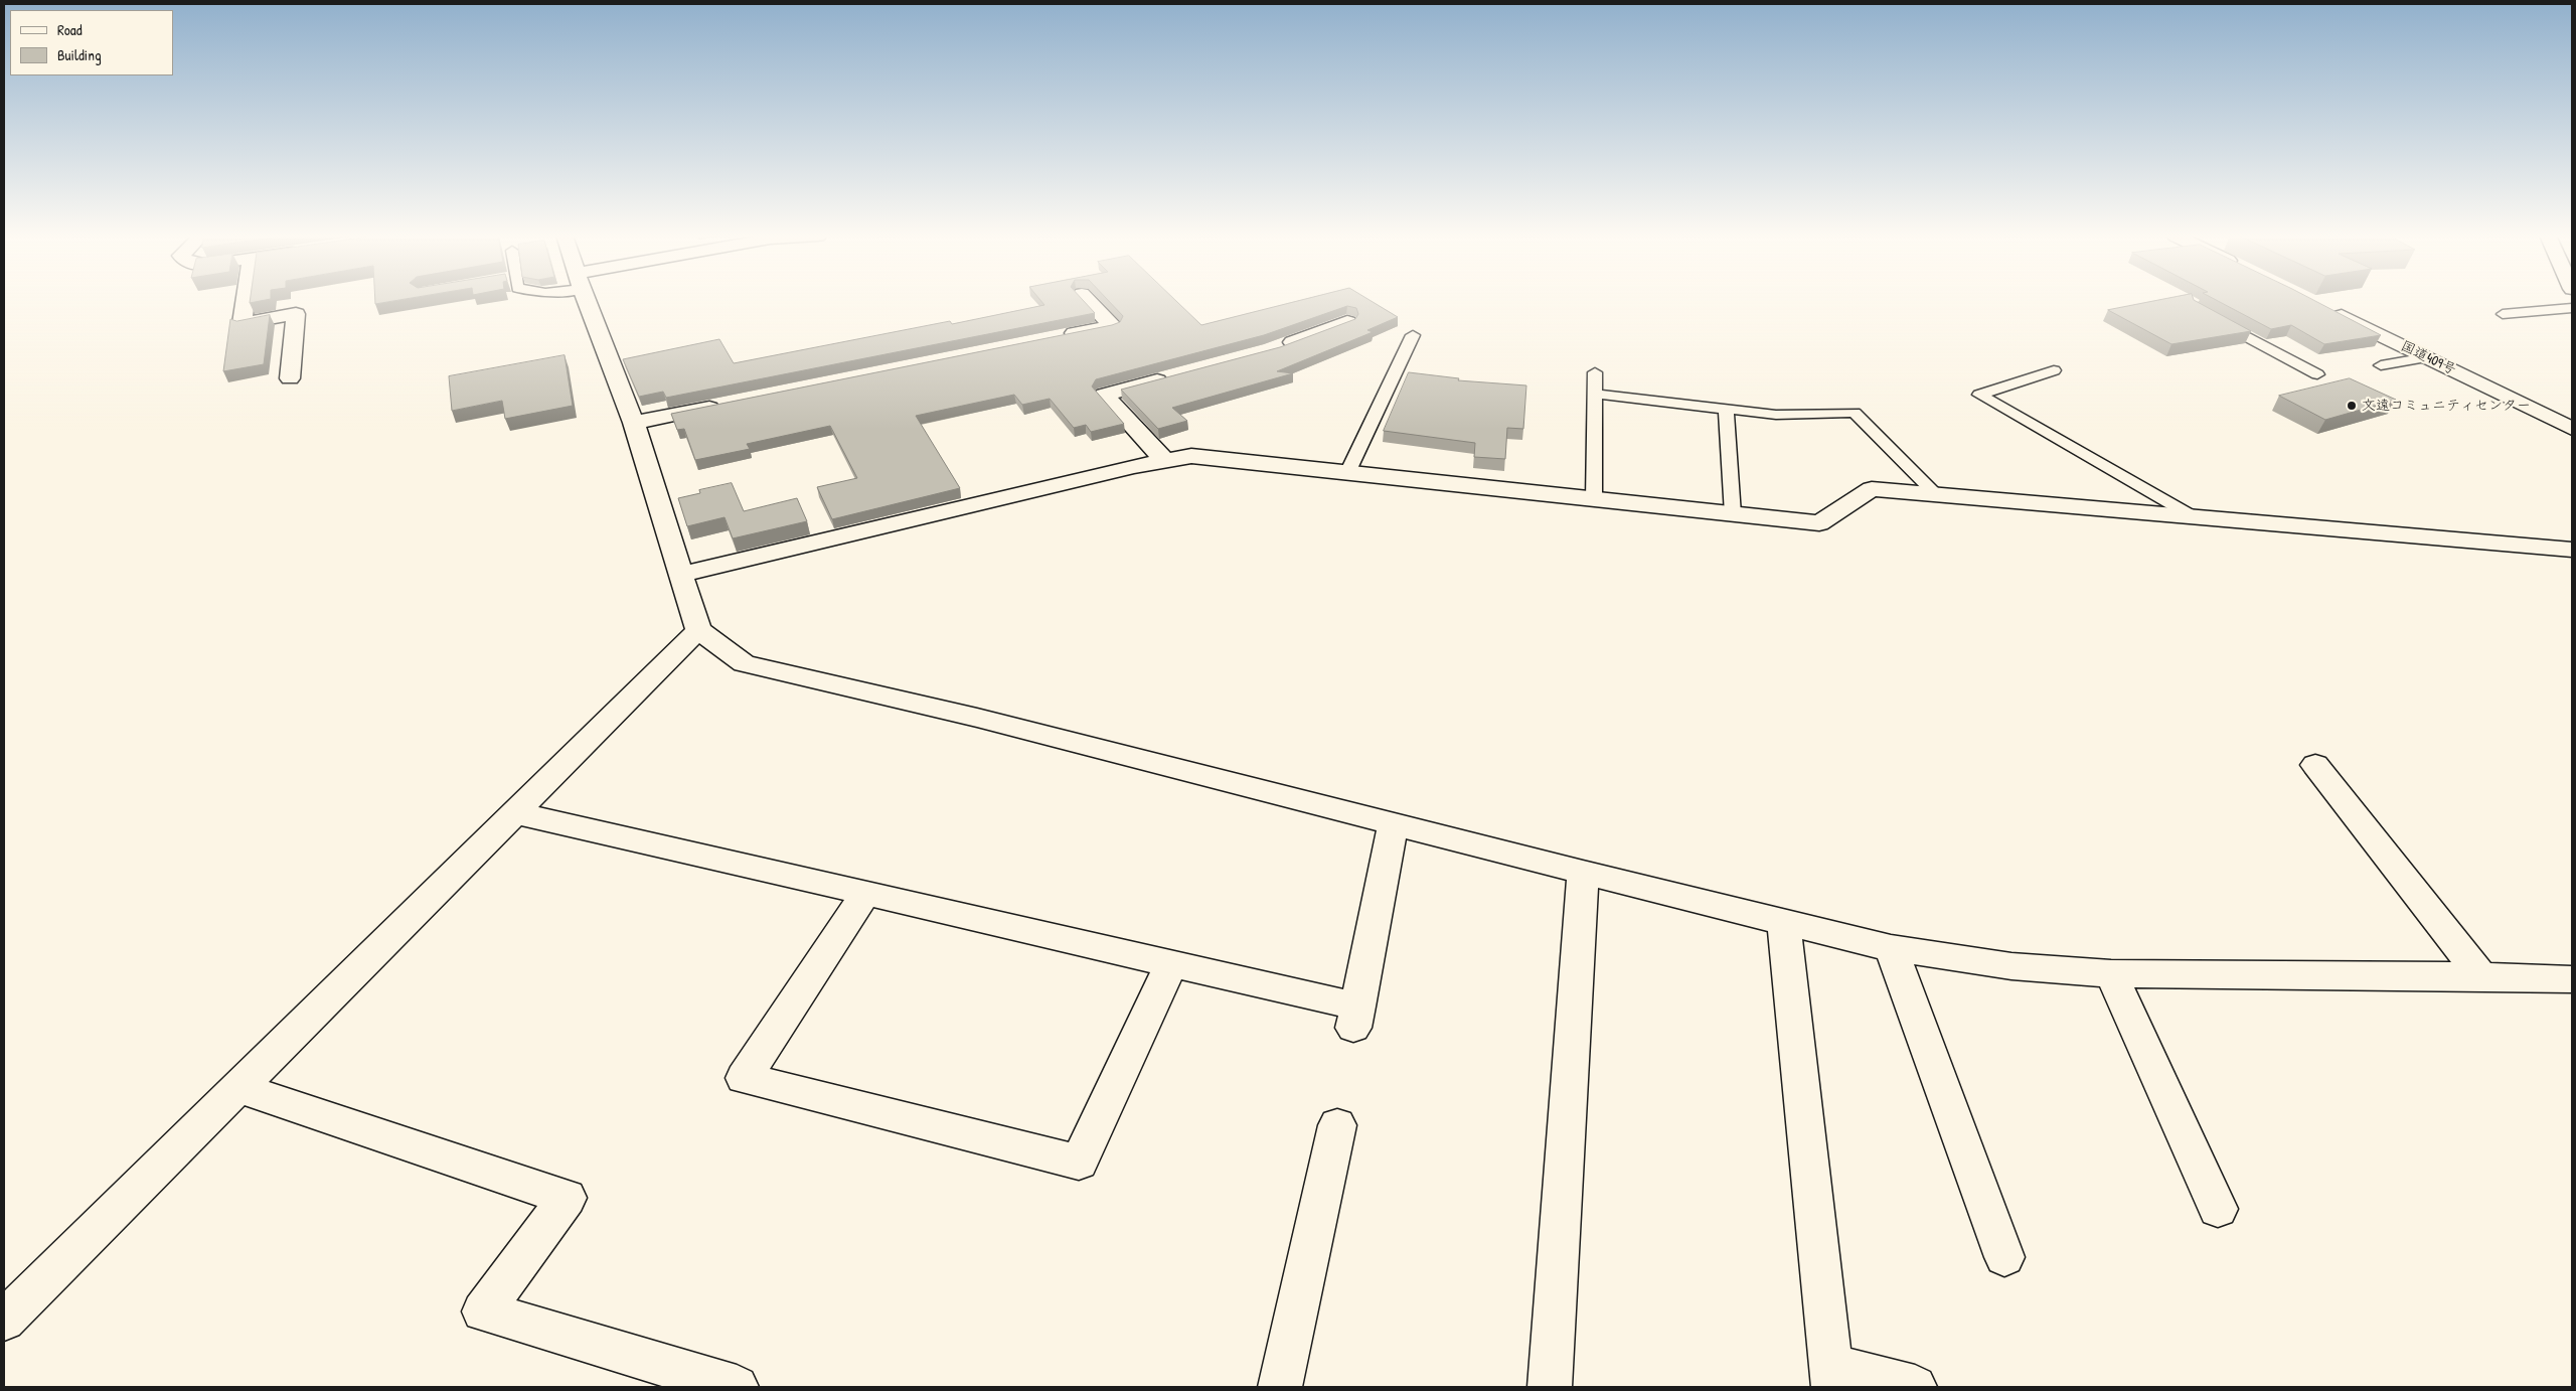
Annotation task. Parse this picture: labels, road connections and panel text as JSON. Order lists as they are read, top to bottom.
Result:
{
  "streets": {
    "main road": ["国道409号"]
  },
  "places": ["文遠コミュニティセンター"],
  "legend": ["Road", "Building"]
}
